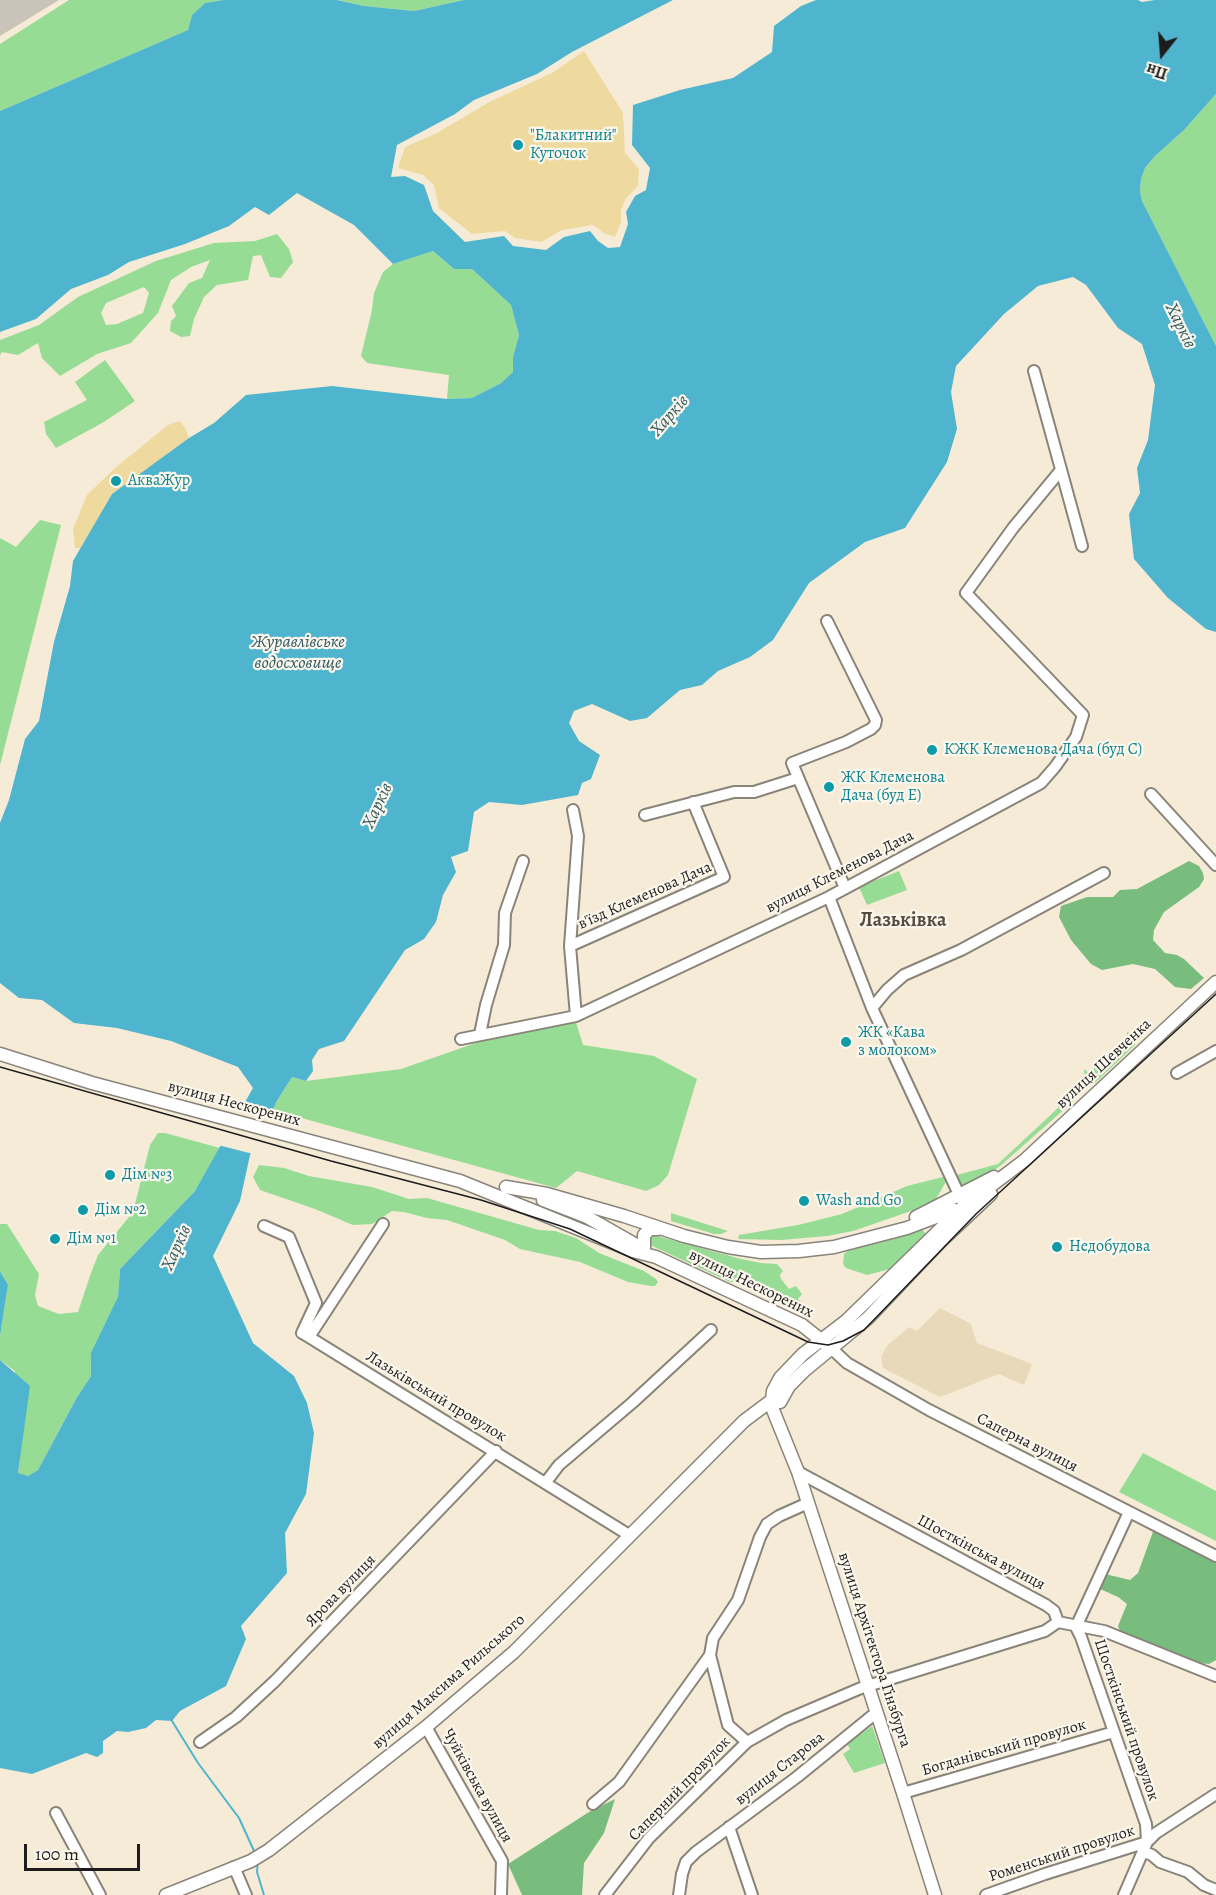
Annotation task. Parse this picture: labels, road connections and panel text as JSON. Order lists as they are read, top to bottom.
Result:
{
  "streets": {
    "main road": [
      "вулиця Шевченка",
      "вулиця Нескорених",
      "вулиця Архітектора Гінзбурга",
      "вулиця Максима Рильського"
    ],
    "street": [
      "вулиця Клеменова Дача",
      "в'їзд Клеменова Дача",
      "Лазьківський провулок",
      "Саперна вулиця",
      "Шосткінська вулиця",
      "Ярова вулиця",
      "Шосткінський провулок",
      "Богданівський провулок",
      "вулиця Старова",
      "Чуйківська вулиця",
      "Саперний провулок",
      "Роменський провулок"
    ]
  },
  "crossings": [
    ["вулиця Шевченка", "вулиця Нескорених"],
    ["вулиця Шевченка", "Саперна вулиця"],
    ["вулиця Шевченка", "вулиця Максима Рильського"],
    ["вулиця Нескорених", "Саперна вулиця"],
    ["вулиця Нескорених", "вулиця Максима Рильського"],
    ["Лазьківський провулок", "Ярова вулиця"],
    ["Лазьківський провулок", "вулиця Максима Рильського"],
    ["Саперна вулиця", "вулиця Максима Рильського"],
    ["Саперна вулиця", "Шосткінський провулок"],
    ["Шосткінська вулиця", "вулиця Архітектора Гінзбурга"],
    ["Шосткінська вулиця", "Саперний провулок"],
    ["вулиця Архітектора Гінзбурга", "вулиця Максима Рильського"],
    ["вулиця Архітектора Гінзбурга", "Богданівський провулок"],
    ["вулиця Архітектора Гінзбурга", "вулиця Старова"],
    ["вулиця Архітектора Гінзбурга", "Саперний провулок"],
    ["вулиця Максима Рильського", "Чуйківська вулиця"],
    ["Шосткінський провулок", "Богданівський провулок"],
    ["Шосткінський провулок", "Роменський провулок"]
  ],
  "districts": ["Лазьківка"],
  "water": ["Харків", "Журавлівське водосховище"],
  "places": [
    "\"Блакитний\" Куточок",
    "АкваЖур",
    "КЖК Клеменова Дача (буд С)",
    "ЖК Клеменова Дача (буд Е)",
    "ЖК «Кава з молоком»",
    "Дім №3",
    "Wash and Go",
    "Дім №2",
    "Дім №1",
    "Недобудова"
  ],
  "scale_bar": "100 m",
  "north": "bottom"
}
